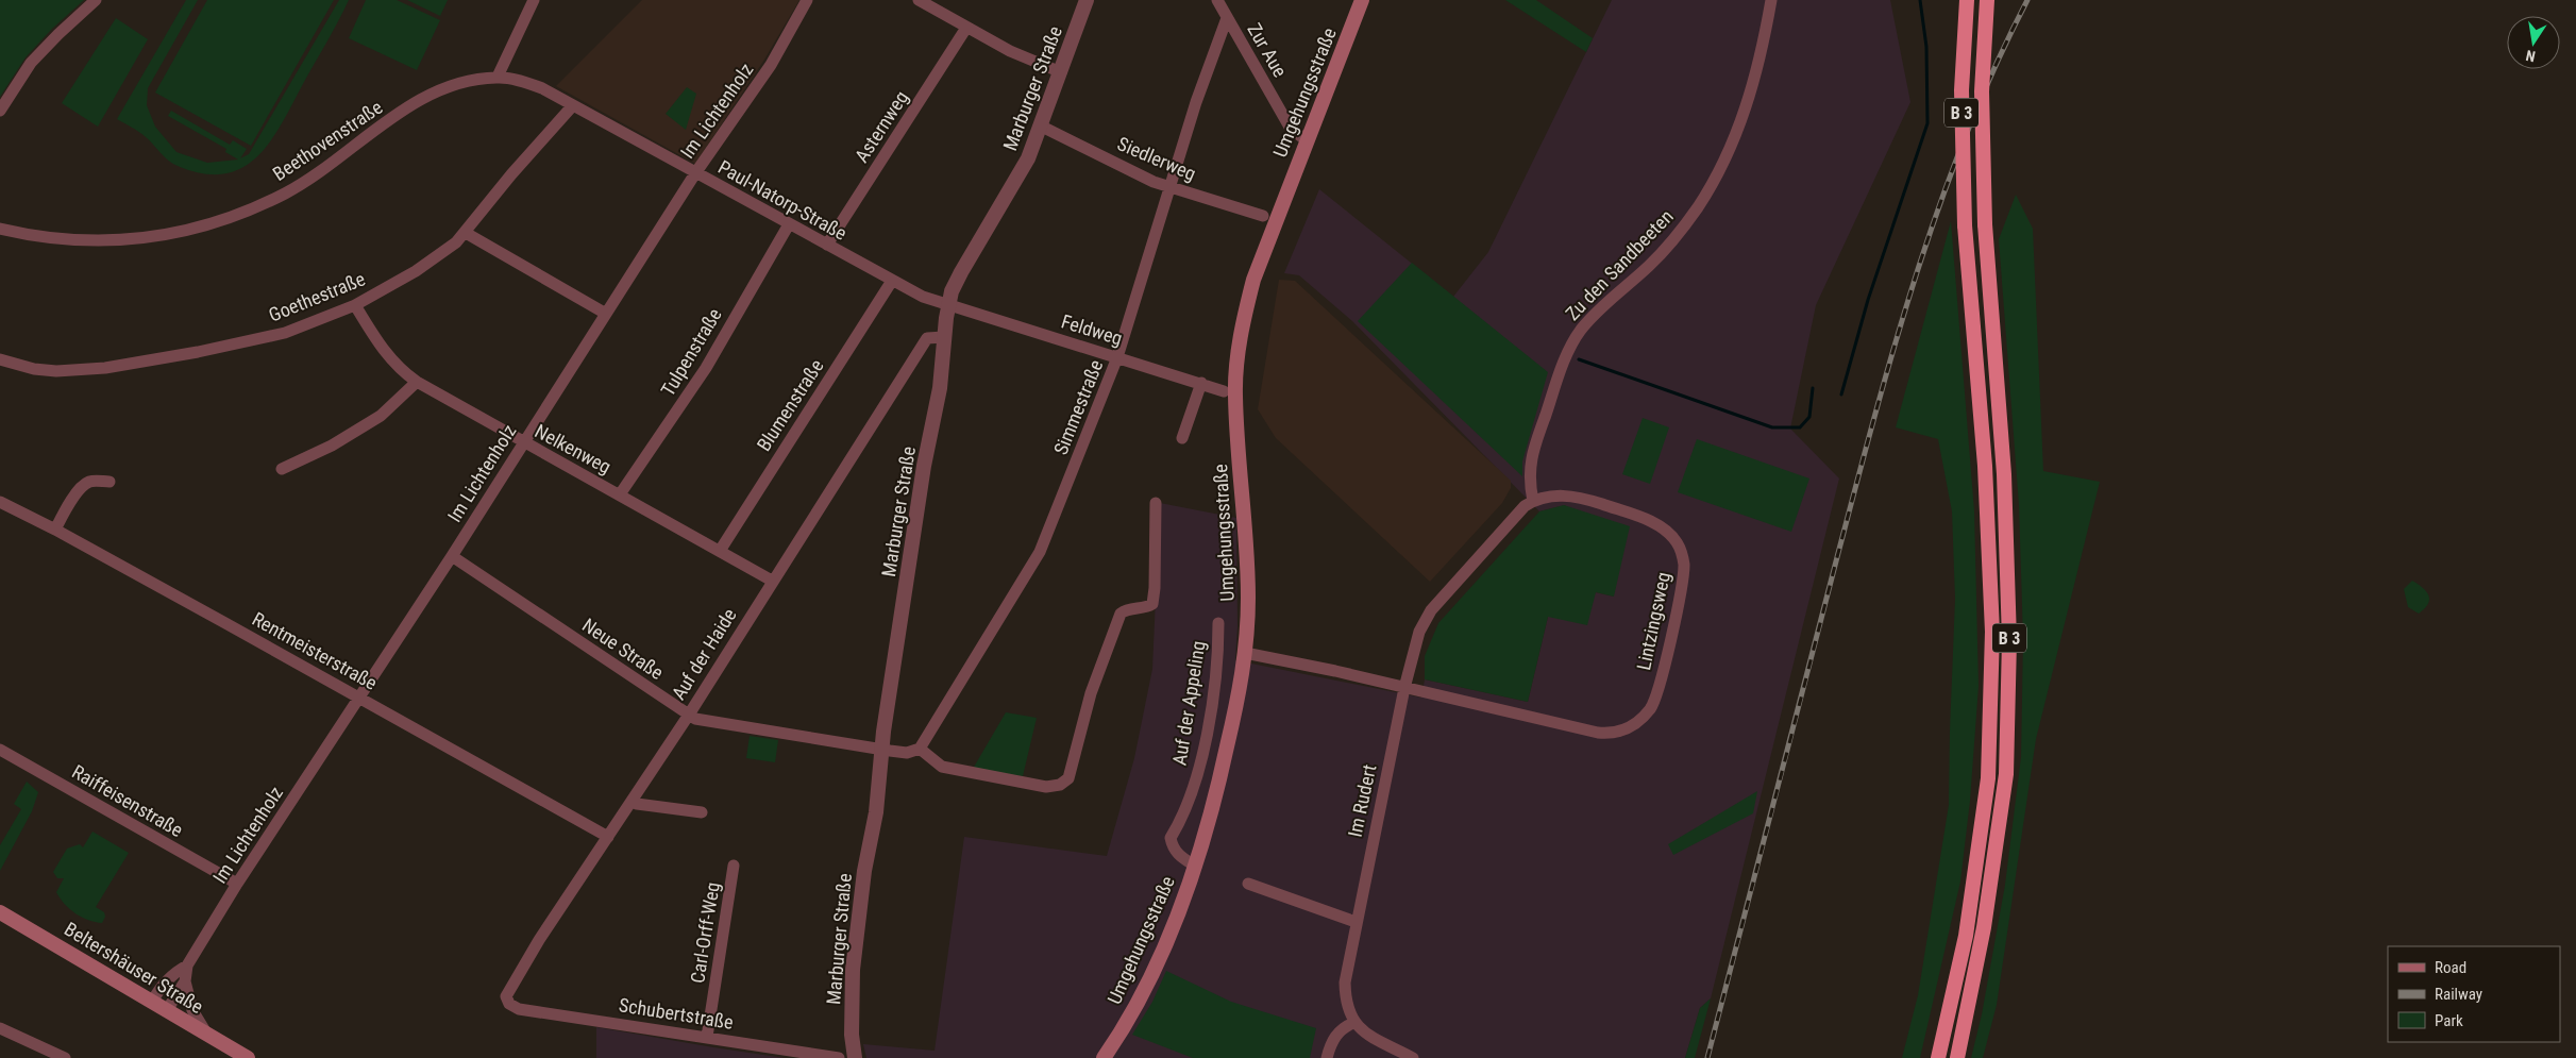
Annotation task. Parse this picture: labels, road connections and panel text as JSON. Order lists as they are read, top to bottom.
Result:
{
  "streets": {
    "highway": ["B 3"],
    "main road": ["Umgehungsstraße", "Beltershäuser Straße"],
    "street": [
      "Zur Aue",
      "Marburger Straße",
      "Im Lichtenholz",
      "Asternweg",
      "Beethovenstraße",
      "Siedlerweg",
      "Paul-Natorp-Straße",
      "Zu den Sandbeeten",
      "Goethestraße",
      "Feldweg",
      "Tulpenstraße",
      "Blumenstraße",
      "Simmestraße",
      "Nelkenweg",
      "Lintzingsweg",
      "Neue Straße",
      "Rentmeisterstraße",
      "Auf der Haide",
      "Auf der Appeling",
      "Raiffeisenstraße",
      "Im Rudert",
      "Carl-Orff-Weg",
      "Schubertstraße"
    ]
  },
  "crossings": [
    ["Zur Aue", "Umgehungsstraße"],
    ["Zur Aue", "Simmestraße"],
    ["Marburger Straße", "Siedlerweg"],
    ["Marburger Straße", "Paul-Natorp-Straße"],
    ["Marburger Straße", "Feldweg"],
    ["Marburger Straße", "Neue Straße"],
    ["Marburger Straße", "Auf der Haide"],
    ["Umgehungsstraße", "Lintzingsweg"],
    ["Umgehungsstraße", "Auf der Appeling"],
    ["Im Lichtenholz", "Paul-Natorp-Straße"],
    ["Im Lichtenholz", "Nelkenweg"],
    ["Im Lichtenholz", "Neue Straße"],
    ["Im Lichtenholz", "Rentmeisterstraße"],
    ["Im Lichtenholz", "Raiffeisenstraße"],
    ["Im Lichtenholz", "Beltershäuser Straße"],
    ["Asternweg", "Paul-Natorp-Straße"],
    ["Beethovenstraße", "Paul-Natorp-Straße"],
    ["Beethovenstraße", "Goethestraße"],
    ["Siedlerweg", "Simmestraße"],
    ["Paul-Natorp-Straße", "Goethestraße"],
    ["Paul-Natorp-Straße", "Feldweg"],
    ["Paul-Natorp-Straße", "Tulpenstraße"],
    ["Paul-Natorp-Straße", "Blumenstraße"],
    ["Zu den Sandbeeten", "Lintzingsweg"],
    ["Goethestraße", "Nelkenweg"],
    ["Feldweg", "Simmestraße"],
    ["Tulpenstraße", "Nelkenweg"],
    ["Blumenstraße", "Nelkenweg"],
    ["Nelkenweg", "Auf der Haide"],
    ["Lintzingsweg", "Im Rudert"],
    ["Neue Straße", "Auf der Haide"],
    ["Rentmeisterstraße", "Auf der Haide"],
    ["Auf der Haide", "Schubertstraße"],
    ["Carl-Orff-Weg", "Schubertstraße"]
  ],
  "legend": ["Road", "Railway", "Park"],
  "north": "bottom"
}
